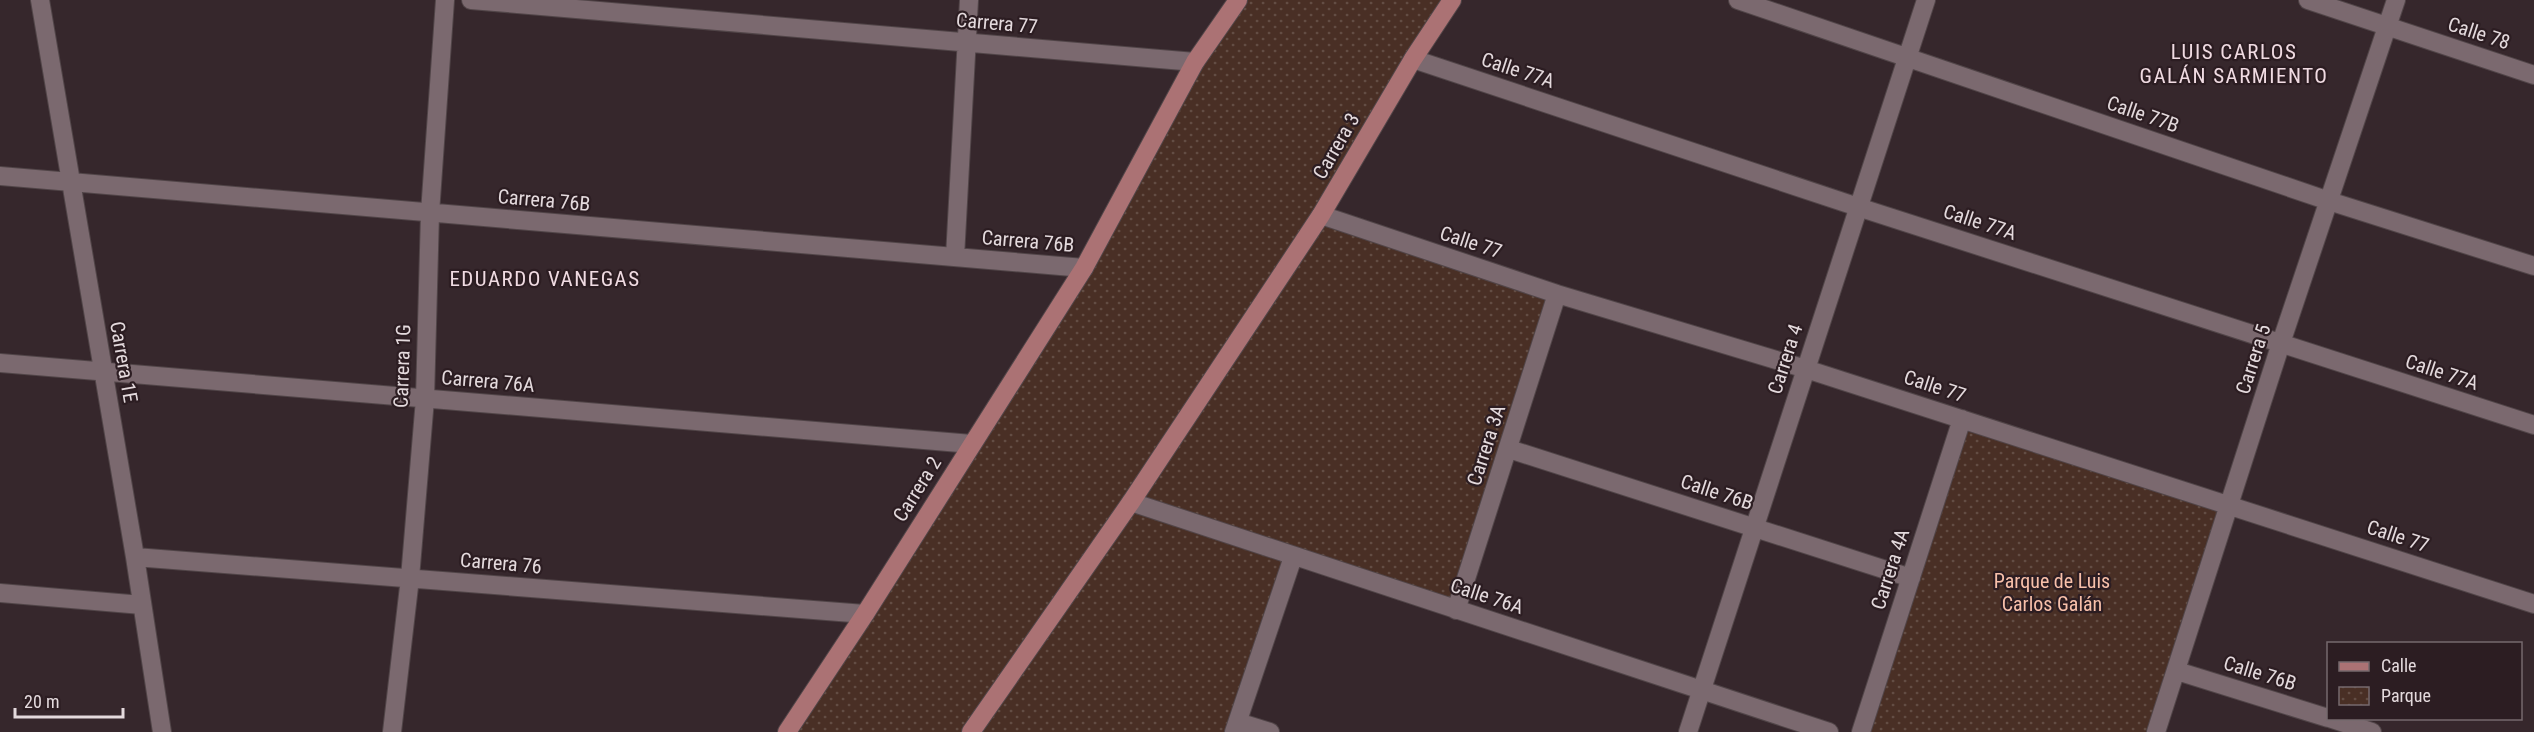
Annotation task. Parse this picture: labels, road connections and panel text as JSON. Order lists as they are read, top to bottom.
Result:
{
  "streets": {
    "main road": ["Carrera 3", "Carrera 2"],
    "street": [
      "Carrera 77",
      "Calle 78",
      "Calle 77A",
      "Calle 77B",
      "Carrera 76B",
      "Calle 77",
      "Carrera 4",
      "Carrera 5",
      "Carrera 1E",
      "Carrera 1G",
      "Carrera 76A",
      "Carrera 3A",
      "Calle 76B",
      "Carrera 76",
      "Carrera 4A",
      "Calle 76A"
    ]
  },
  "crossings": [
    ["Calle 78", "Carrera 5"],
    ["Calle 77A", "Carrera 3"],
    ["Calle 77A", "Carrera 4"],
    ["Calle 77A", "Carrera 5"],
    ["Calle 77B", "Carrera 4"],
    ["Calle 77B", "Carrera 5"],
    ["Carrera 3", "Calle 77"],
    ["Carrera 3", "Calle 76A"],
    ["Carrera 76B", "Carrera 1E"],
    ["Carrera 76B", "Carrera 1G"],
    ["Carrera 76B", "Carrera 2"],
    ["Calle 77", "Carrera 4"],
    ["Calle 77", "Carrera 5"],
    ["Calle 77", "Carrera 3A"],
    ["Calle 77", "Carrera 4A"],
    ["Carrera 4", "Calle 76B"],
    ["Carrera 4", "Calle 76A"],
    ["Carrera 5", "Calle 76B"],
    ["Carrera 1E", "Carrera 76A"],
    ["Carrera 1E", "Carrera 76"],
    ["Carrera 1G", "Carrera 76A"],
    ["Carrera 1G", "Carrera 76"],
    ["Carrera 76A", "Carrera 2"],
    ["Carrera 3A", "Calle 76B"],
    ["Carrera 3A", "Calle 76A"],
    ["Carrera 2", "Carrera 76"],
    ["Calle 76B", "Carrera 4A"]
  ],
  "districts": ["LUIS CARLOS GALÁN SARMIENTO", "EDUARDO VANEGAS"],
  "parks": ["Parque de Luis Carlos Galán"],
  "legend": ["Calle", "Parque"],
  "scale_bar": "20 m"
}
